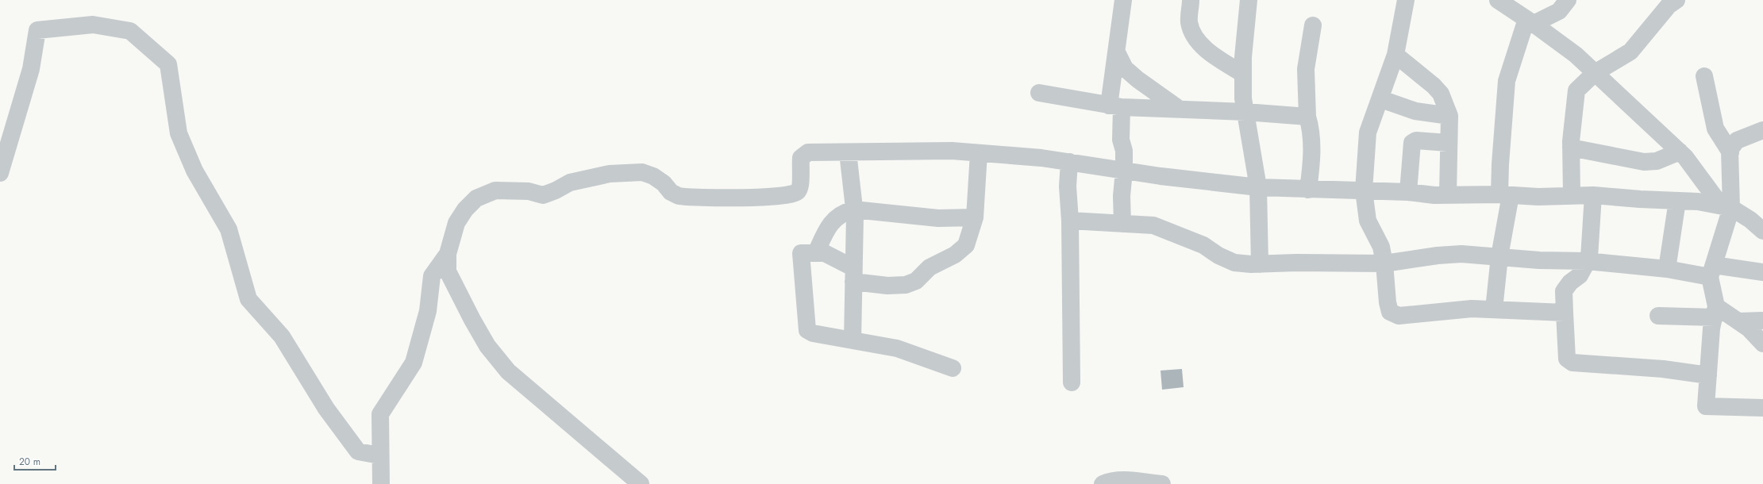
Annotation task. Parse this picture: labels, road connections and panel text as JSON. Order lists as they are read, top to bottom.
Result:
{
  "scale_bar": "20 m"
}
